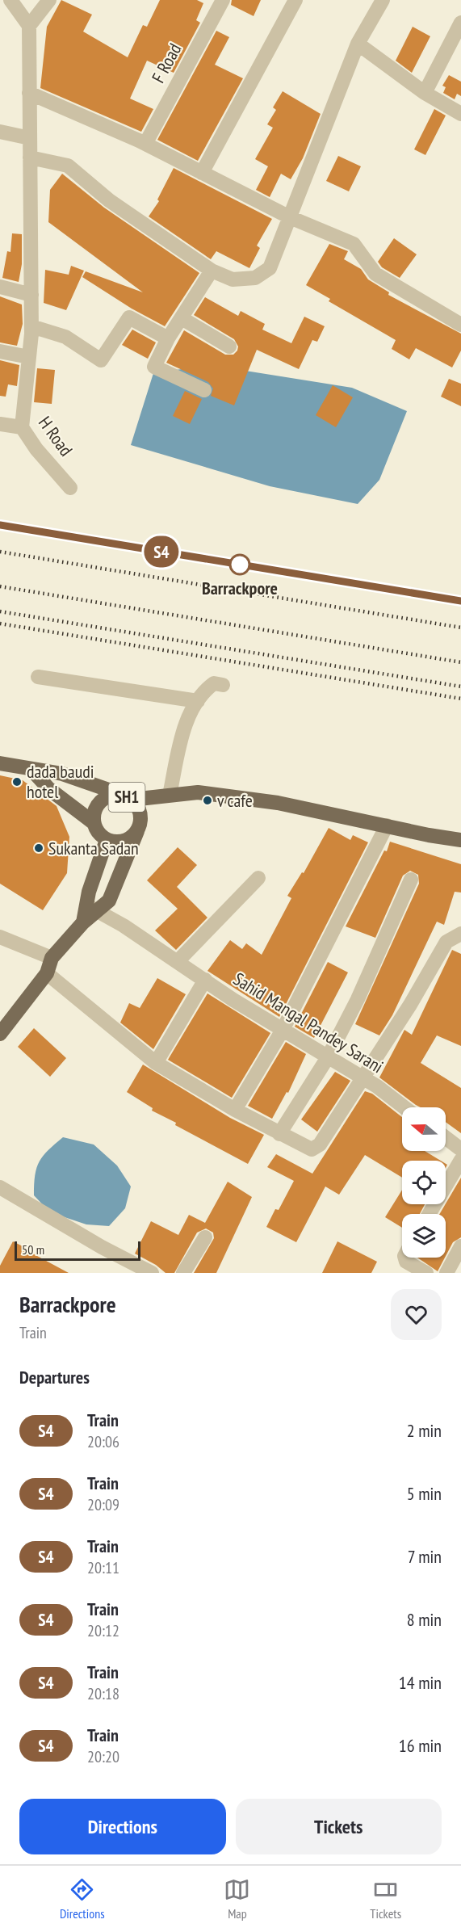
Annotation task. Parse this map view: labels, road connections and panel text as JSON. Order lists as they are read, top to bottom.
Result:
{
  "streets": {
    "main road": ["SH1"],
    "street": ["F Road", "H Road", "Sahid Mangal Pandey Sarani"]
  },
  "crossings": [
    ["SH1", "Sahid Mangal Pandey Sarani"]
  ],
  "places": [
    "Barrackpore",
    "dada baudi hotel",
    "v cafe",
    "Sukanta Sadan"
  ],
  "scale_bar": "50 m",
  "north": "left",
  "page": {
    "on_map": "S4",
    "scale": "50 m",
    "heading": [
      ["Barrackpore", "Train"],
      "Departures"
    ],
    "list": [
      {
        "mark": "S4",
        "name": "Train",
        "note": "20:06",
        "value": "2 min"
      },
      {
        "mark": "S4",
        "name": "Train",
        "note": "20:09",
        "value": "5 min"
      },
      {
        "mark": "S4",
        "name": "Train",
        "note": "20:11",
        "value": "7 min"
      },
      {
        "mark": "S4",
        "name": "Train",
        "note": "20:12",
        "value": "8 min"
      },
      {
        "mark": "S4",
        "name": "Train",
        "note": "20:18",
        "value": "14 min"
      },
      {
        "mark": "S4",
        "name": "Train",
        "note": "20:20",
        "value": "16 min"
      }
    ],
    "buttons": ["Directions", "Tickets"],
    "tabs": ["Directions", "Map", "Tickets"]
  }
}
